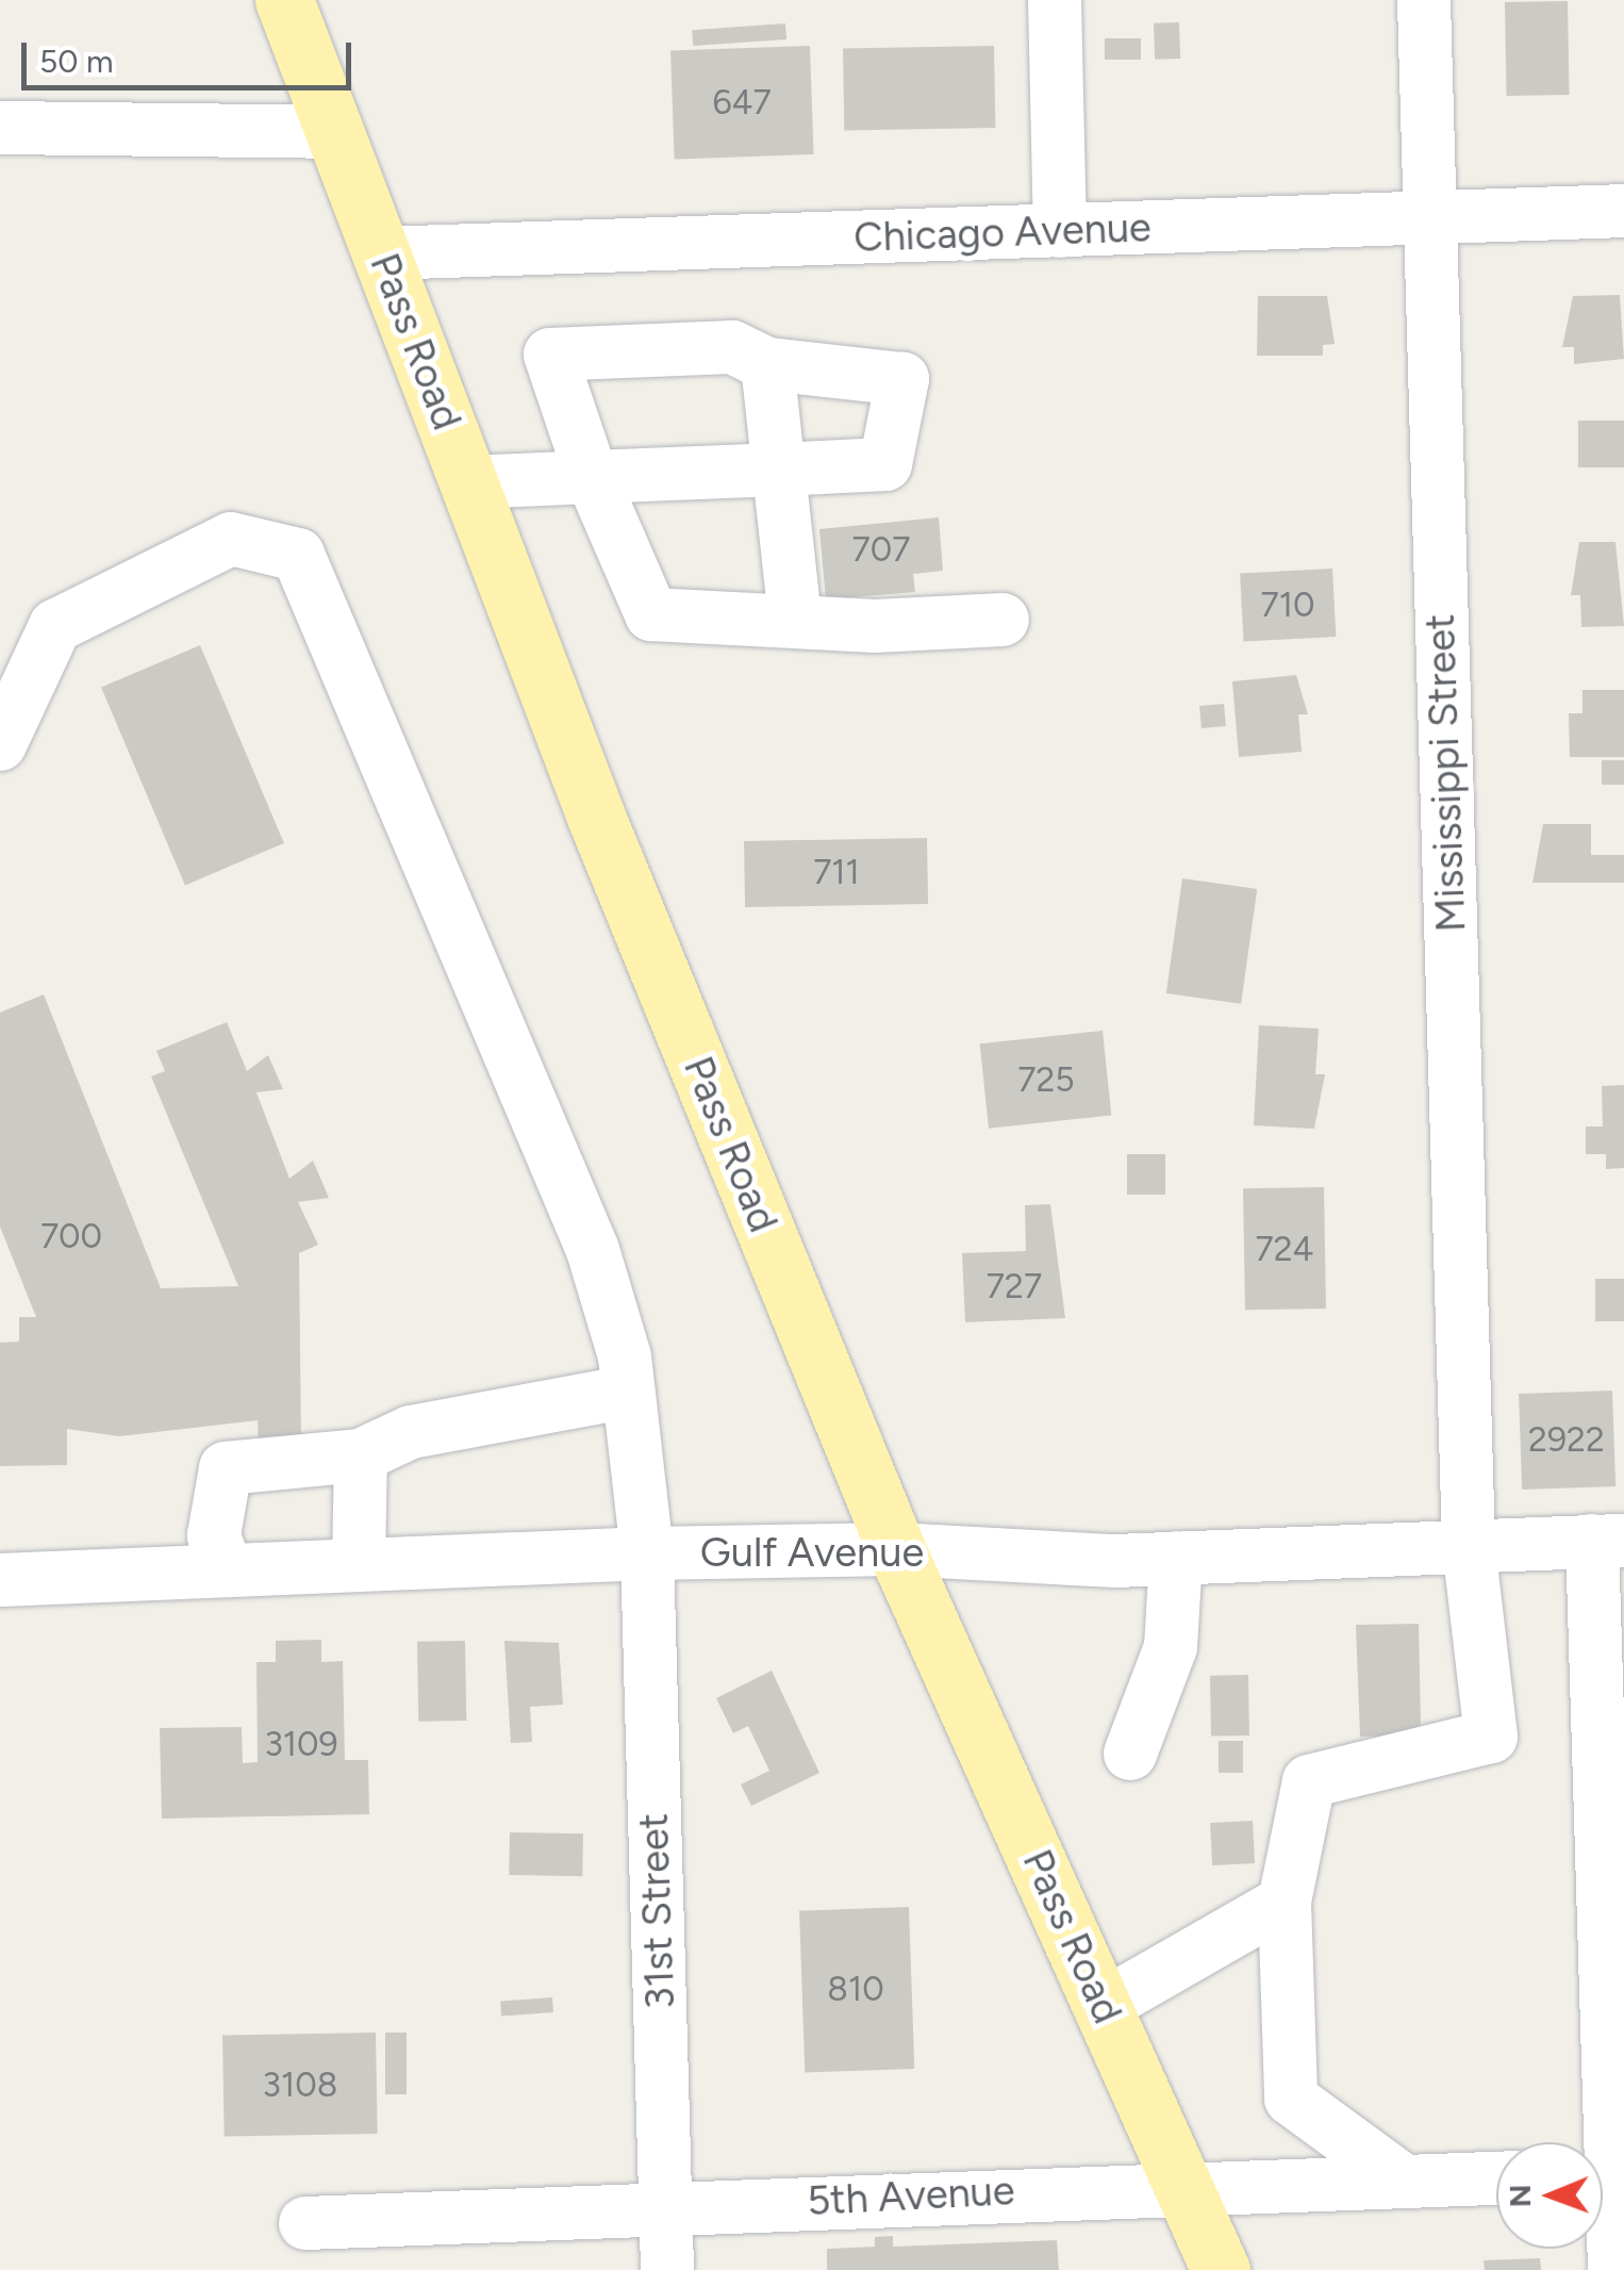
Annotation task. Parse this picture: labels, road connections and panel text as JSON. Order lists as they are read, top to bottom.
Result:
{
  "streets": {
    "main road": ["Pass Road"],
    "street": [
      "Chicago Avenue",
      "Mississippi Street",
      "Gulf Avenue",
      "31st Street",
      "5th Avenue"
    ]
  },
  "crossings": [
    ["Chicago Avenue", "Pass Road"],
    ["Chicago Avenue", "Mississippi Street"],
    ["Pass Road", "Gulf Avenue"],
    ["Pass Road", "5th Avenue"],
    ["Mississippi Street", "Gulf Avenue"],
    ["Gulf Avenue", "31st Street"],
    ["31st Street", "5th Avenue"]
  ],
  "house_numbers": [
    "647",
    "707",
    "710",
    "711",
    "725",
    "700",
    "724",
    "727",
    "2922",
    "3109",
    "810",
    "3108"
  ],
  "scale_bar": "50 m",
  "north": "left"
}
